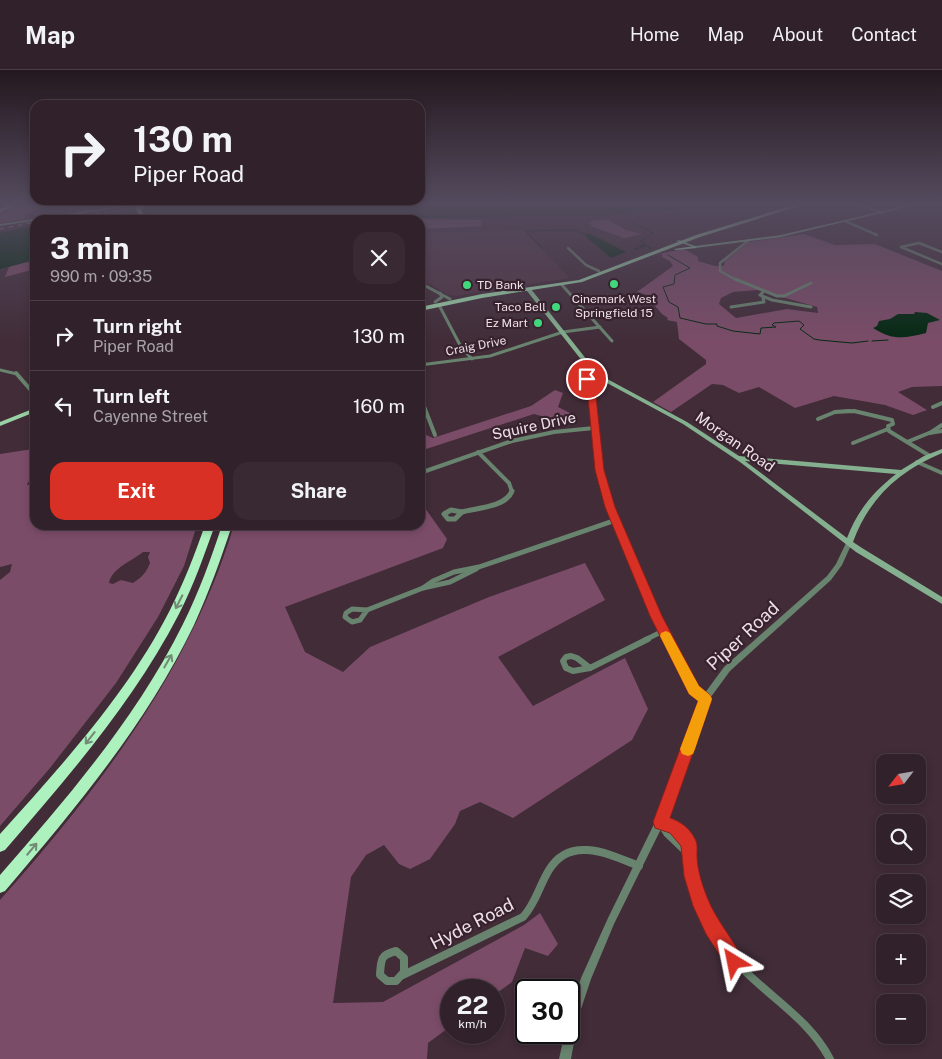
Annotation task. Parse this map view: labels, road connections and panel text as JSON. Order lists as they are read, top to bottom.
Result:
{
  "streets": {
    "main road": ["Morgan Road", "Piper Road"],
    "street": ["Craig Drive", "Squire Drive", "Hyde Road"]
  },
  "crossings": [
    ["Craig Drive", "Morgan Road"],
    ["Morgan Road", "Piper Road"],
    ["Piper Road", "Hyde Road"]
  ],
  "places": [
    "Cinemark West Springfield 15",
    "TD Bank",
    "Taco Bell",
    "Ez Mart"
  ],
  "north": "bottom left",
  "page": {
    "header": "Map",
    "nav": [
      "Home",
      "Map",
      "About",
      "Contact"
    ],
    "turn": ["130 m", "Piper Road"],
    "heading": ["3 min", "990 m · 09:35"],
    "list": [
      {
        "name": "Turn right",
        "note": "Piper Road",
        "value": "130 m"
      },
      {
        "name": "Turn left",
        "note": "Cayenne Street",
        "value": "160 m"
      }
    ],
    "buttons": ["Exit", "Share"],
    "map_buttons": ["+", "−"],
    "speed": "22 km/h",
    "limit": "30"
  }
}
